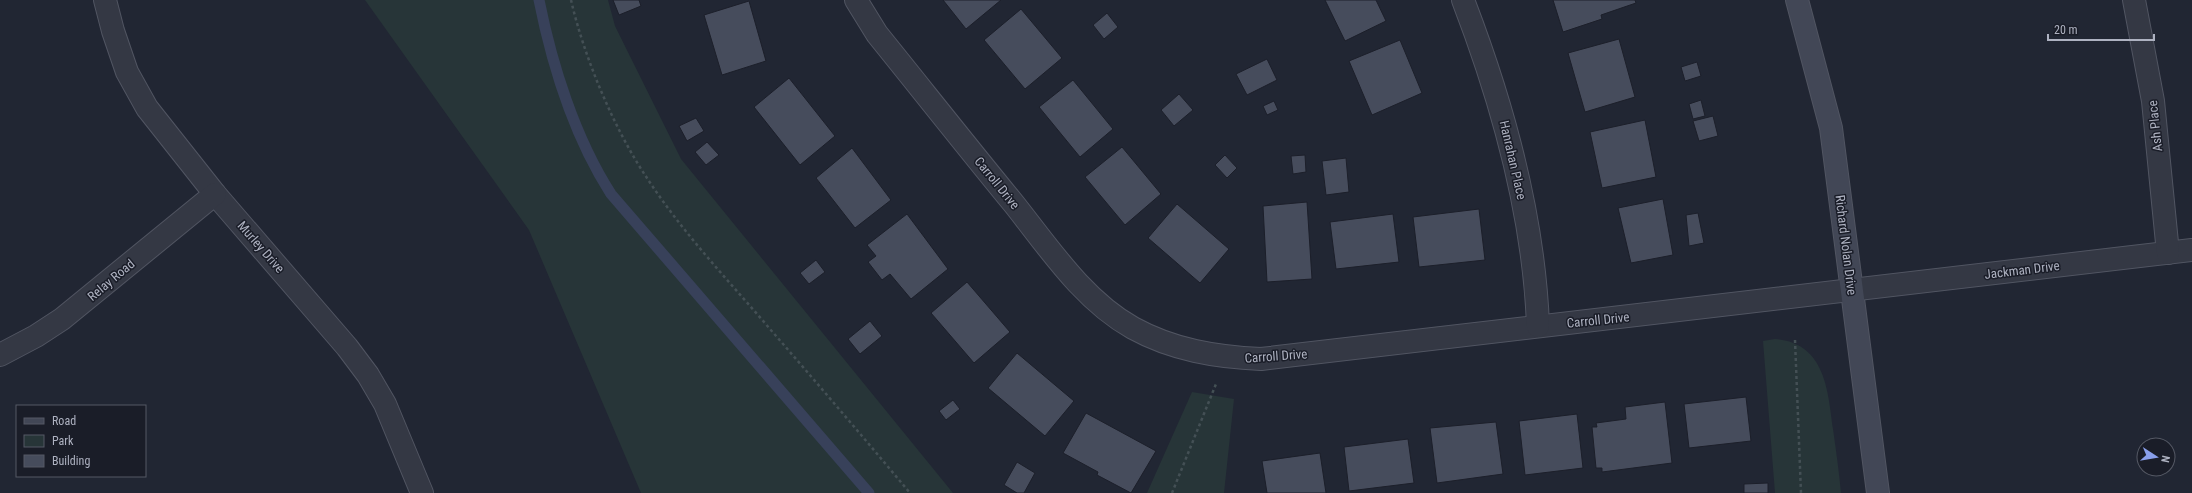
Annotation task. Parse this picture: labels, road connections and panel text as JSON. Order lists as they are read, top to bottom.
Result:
{
  "streets": {
    "main road": ["Richard Nolan Drive"],
    "street": [
      "Ash Place",
      "Hanrahan Place",
      "Carroll Drive",
      "Murley Drive",
      "Jackman Drive",
      "Relay Road"
    ]
  },
  "crossings": [
    ["Ash Place", "Jackman Drive"],
    ["Hanrahan Place", "Carroll Drive"],
    ["Carroll Drive", "Richard Nolan Drive"],
    ["Carroll Drive", "Jackman Drive"],
    ["Richard Nolan Drive", "Jackman Drive"],
    ["Murley Drive", "Relay Road"]
  ],
  "legend": ["Road", "Park", "Building"],
  "scale_bar": "20 m",
  "north": "right"
}
